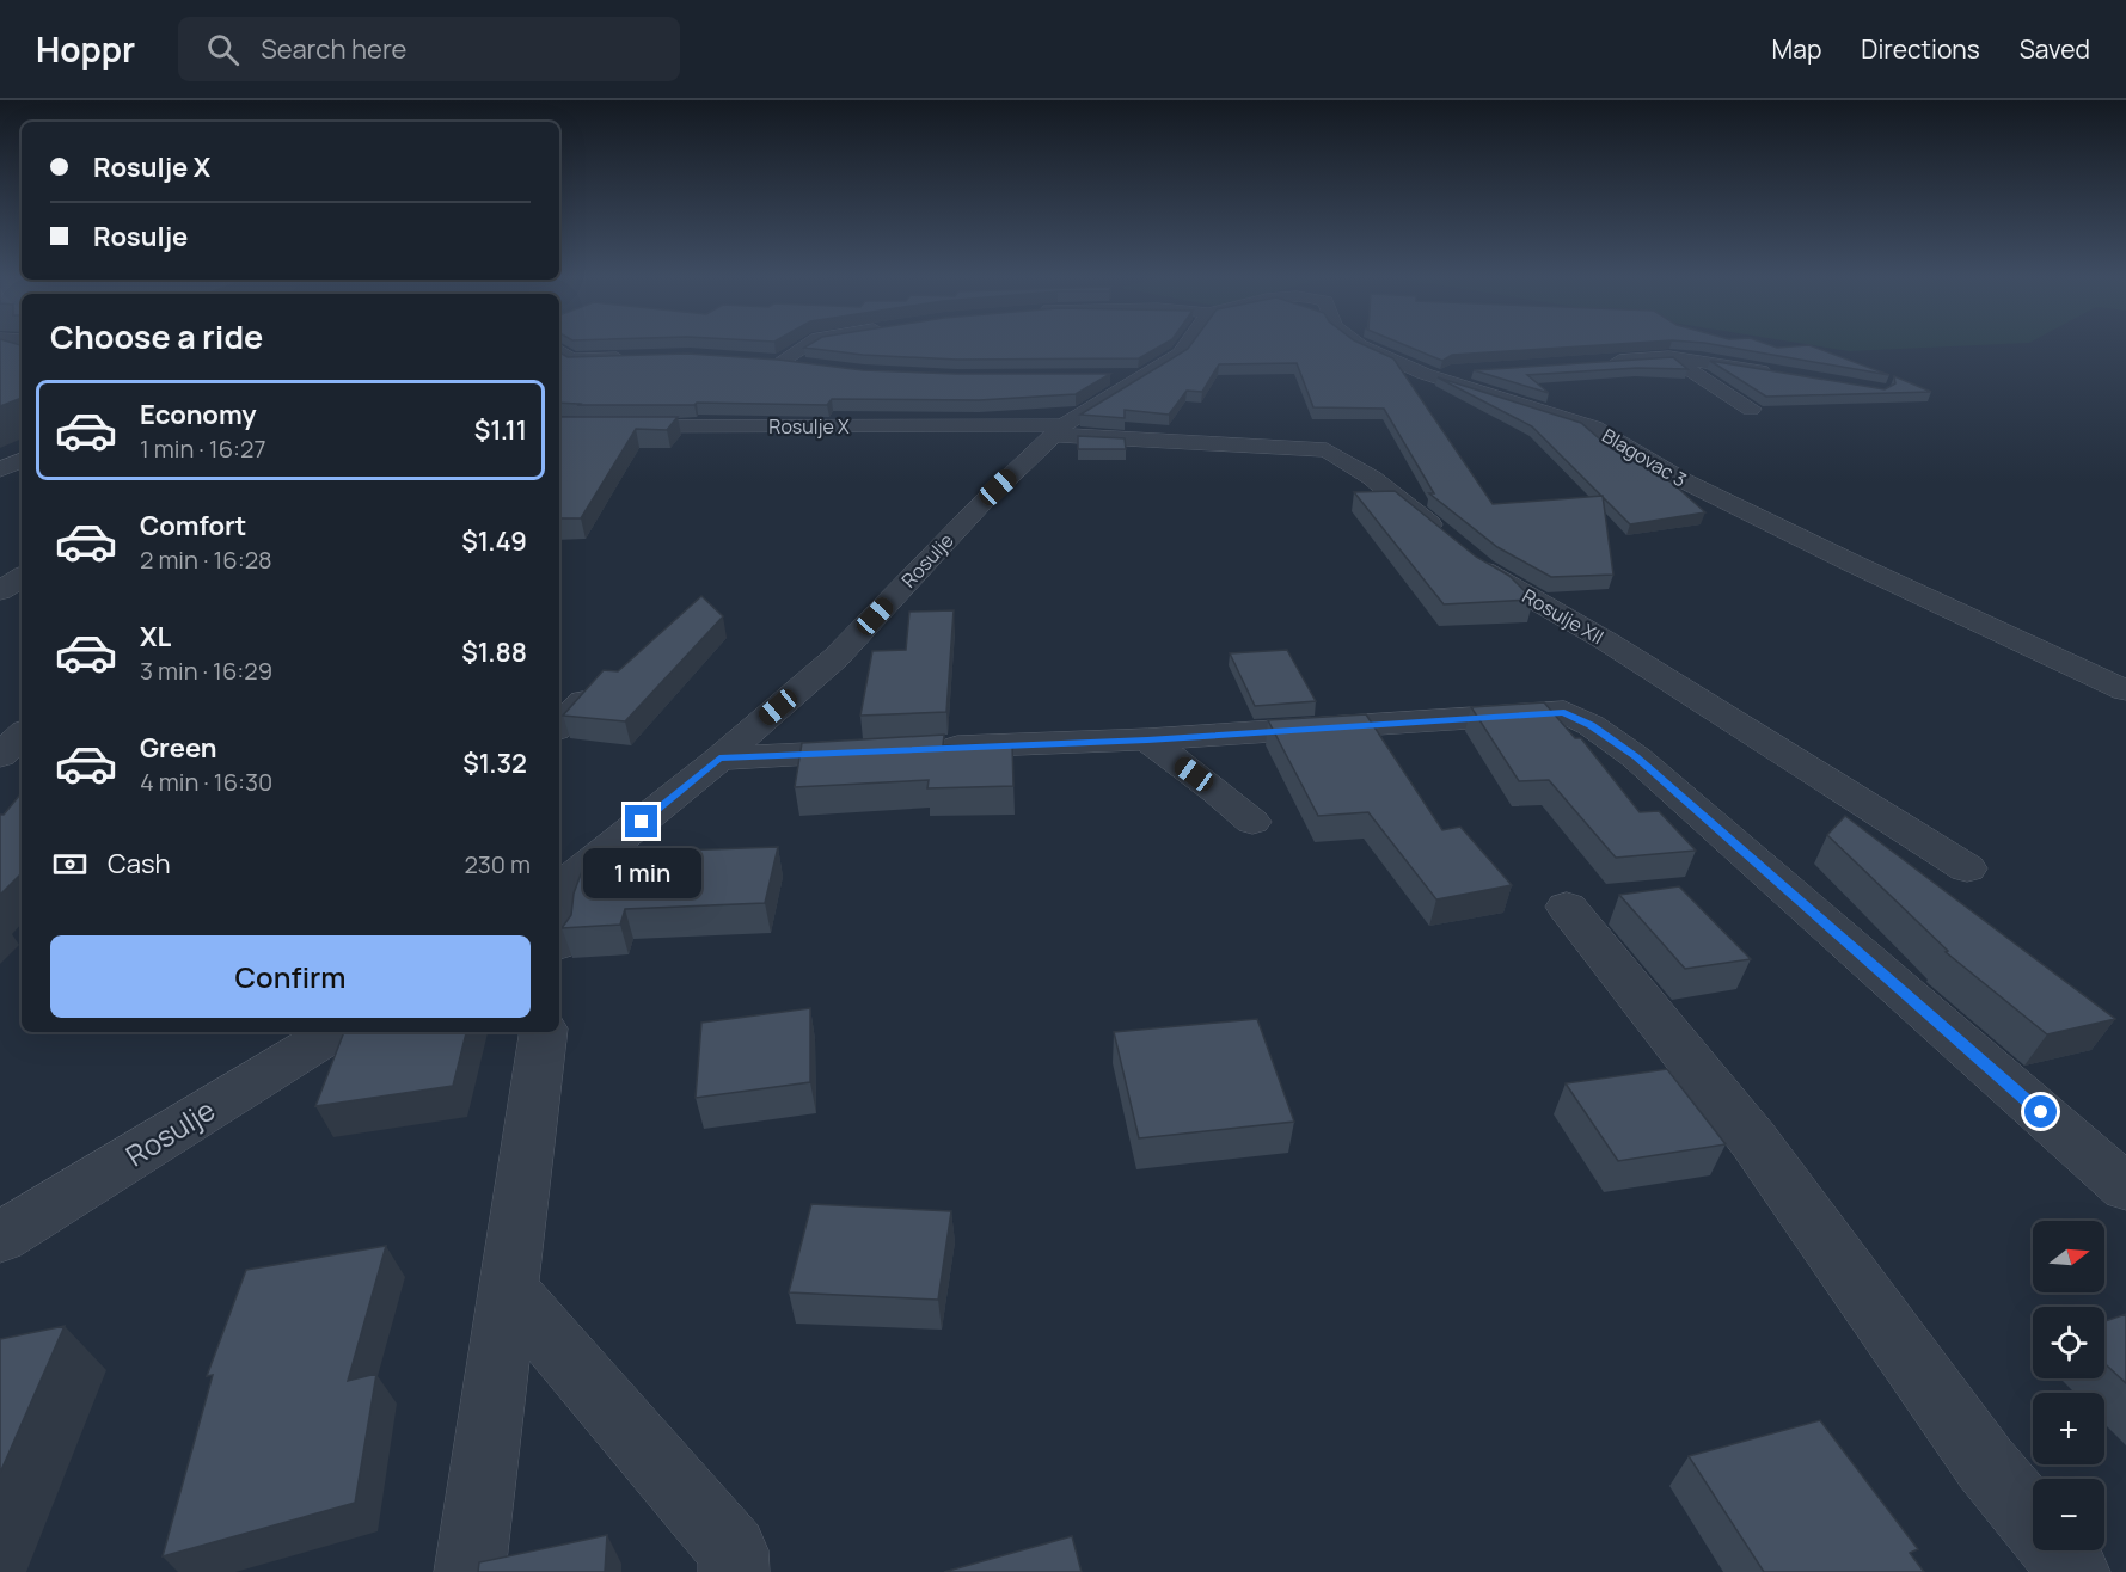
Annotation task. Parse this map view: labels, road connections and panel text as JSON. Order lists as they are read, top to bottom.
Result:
{
  "streets": {
    "street": [
      "Rosulje X",
      "Blagovac 3",
      "Rosulje",
      "Rosulje XII"
    ]
  },
  "crossings": [
    ["Rosulje X", "Rosulje"],
    ["Rosulje X", "Rosulje XII"],
    ["Rosulje", "Rosulje XII"]
  ],
  "north": "right",
  "page": {
    "header": "Hoppr",
    "search": "Search here",
    "nav": ["Map", "Directions", "Saved"],
    "banner": ["Rosulje X", "Rosulje"],
    "heading": "Choose a ride",
    "list": [
      {
        "name": "Economy",
        "note": "1 min · 16:27",
        "value": "$1.11"
      },
      {
        "name": "Comfort",
        "note": "2 min · 16:28",
        "value": "$1.49"
      },
      {
        "name": "XL",
        "note": "3 min · 16:29",
        "value": "$1.88"
      },
      {
        "name": "Green",
        "note": "4 min · 16:30",
        "value": "$1.32"
      }
    ],
    "pay": ["Cash", "230 m"],
    "bubble": "1 min",
    "buttons": "Confirm",
    "map_buttons": ["+", "−"]
  }
}
